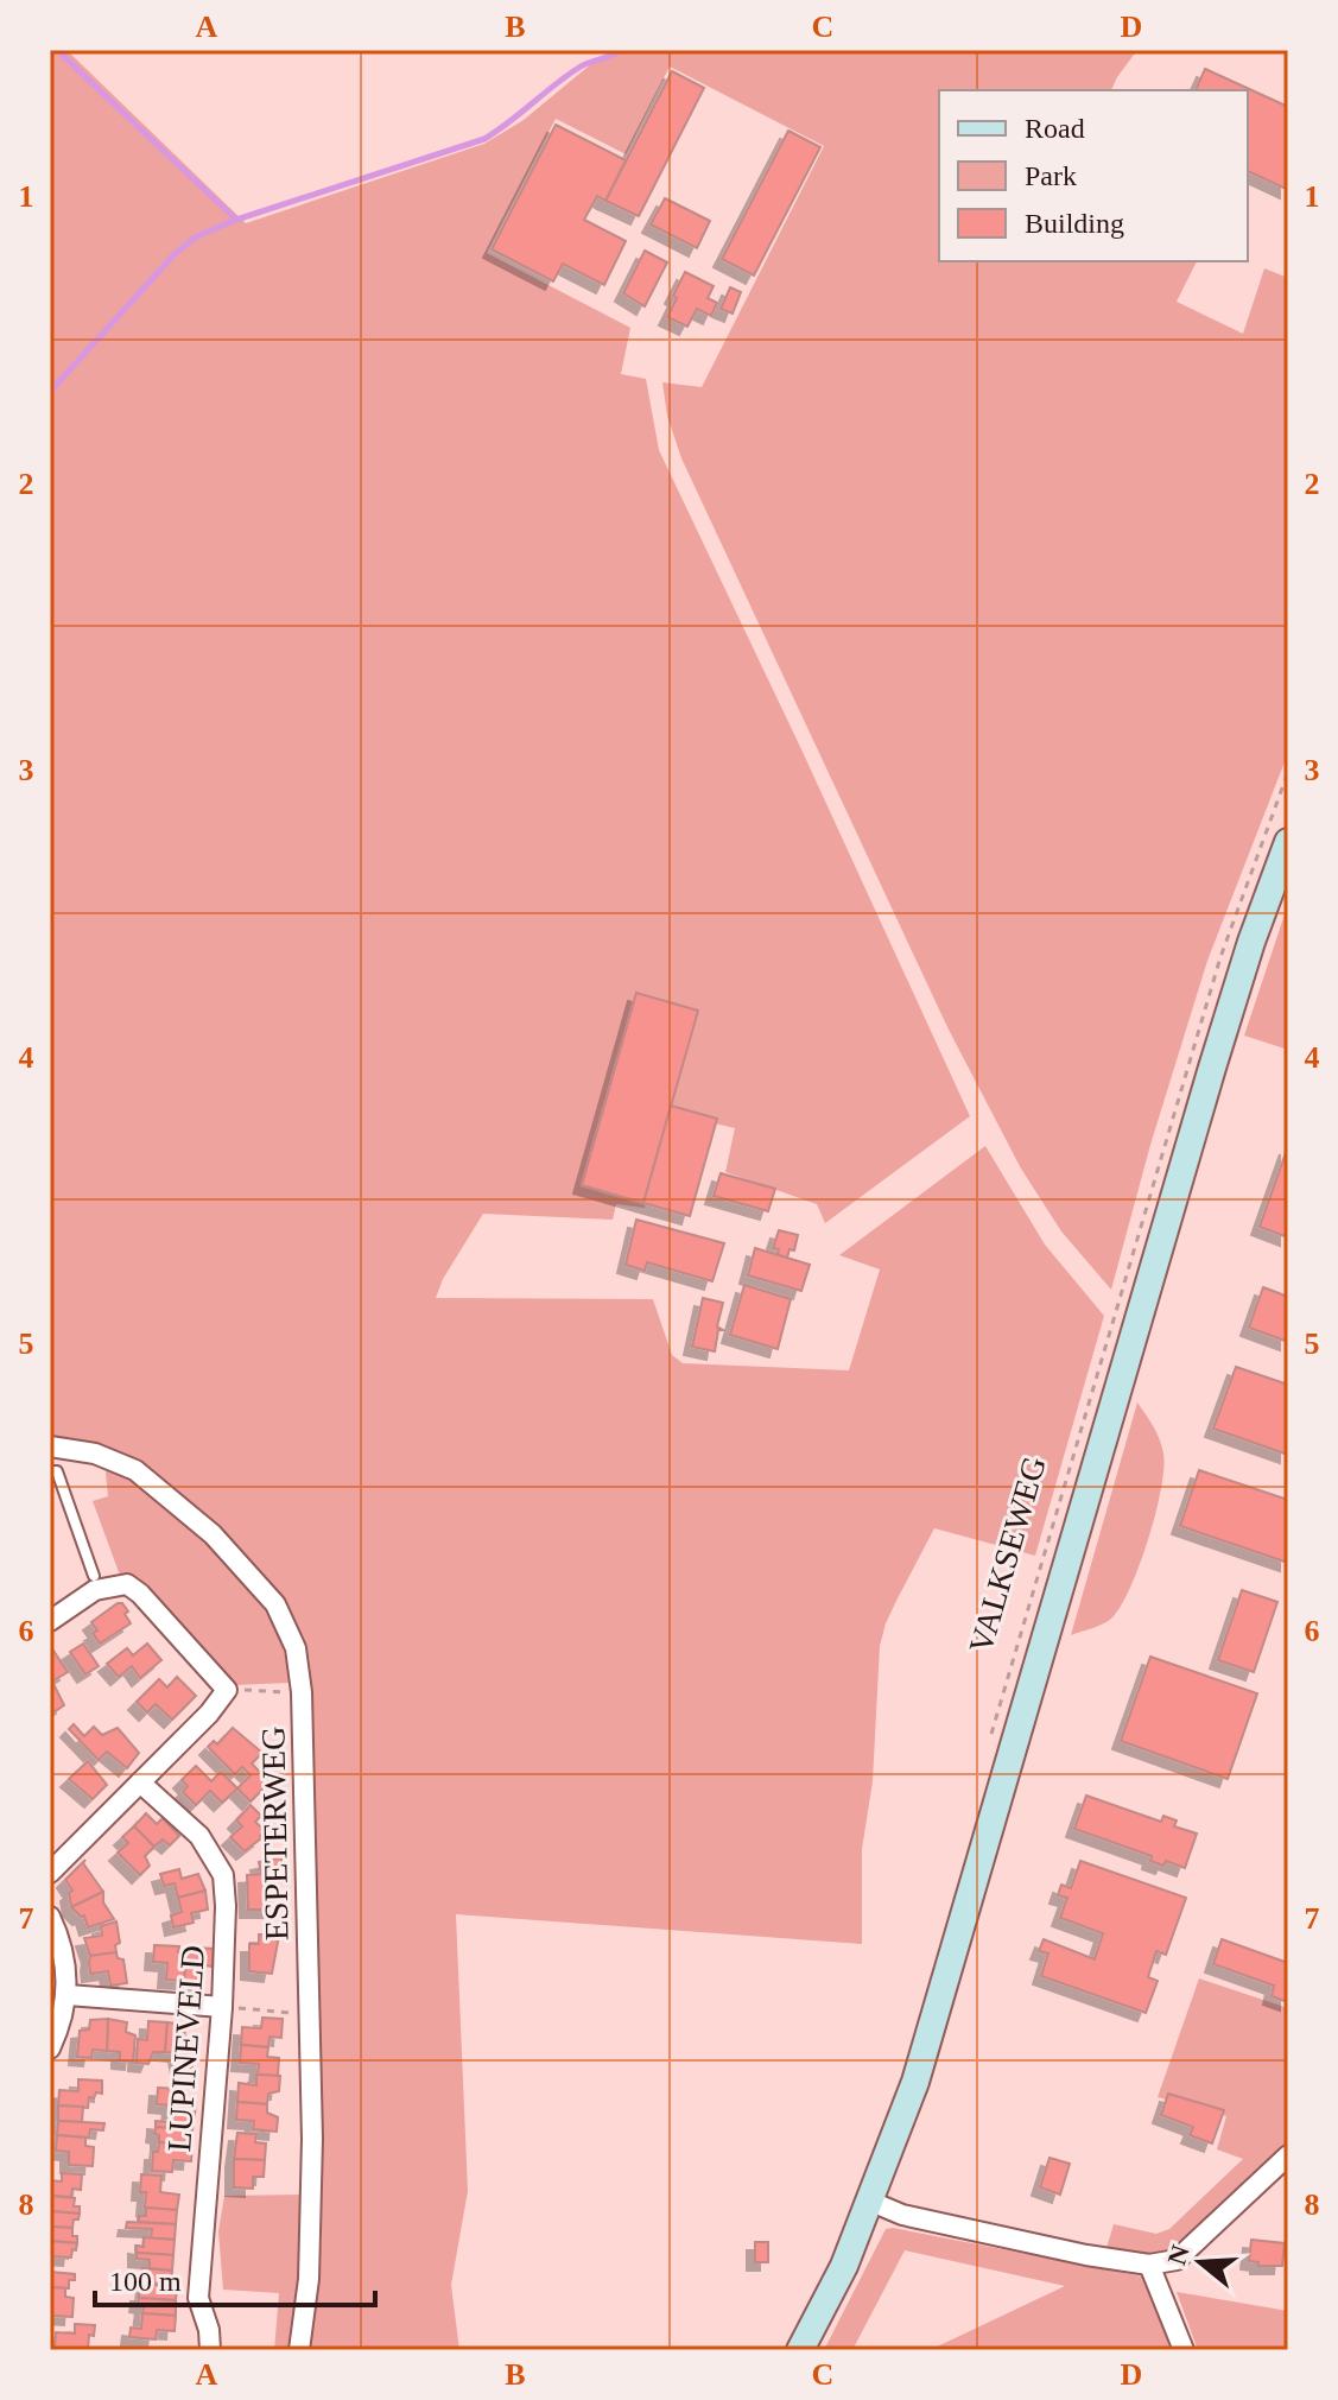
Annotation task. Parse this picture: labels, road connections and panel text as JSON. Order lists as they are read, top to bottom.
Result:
{
  "streets": {
    "main road": ["VALKSEWEG"],
    "street": ["ESPETERWEG", "LUPINEVELD"]
  },
  "legend": ["Road", "Park", "Building"],
  "scale_bar": "100 m",
  "north": "left",
  "grid": {
    "columns": [
      "A",
      "B",
      "C",
      "D"
    ],
    "rows": [
      "1",
      "2",
      "3",
      "4",
      "5",
      "6",
      "7",
      "8"
    ]
  }
}
